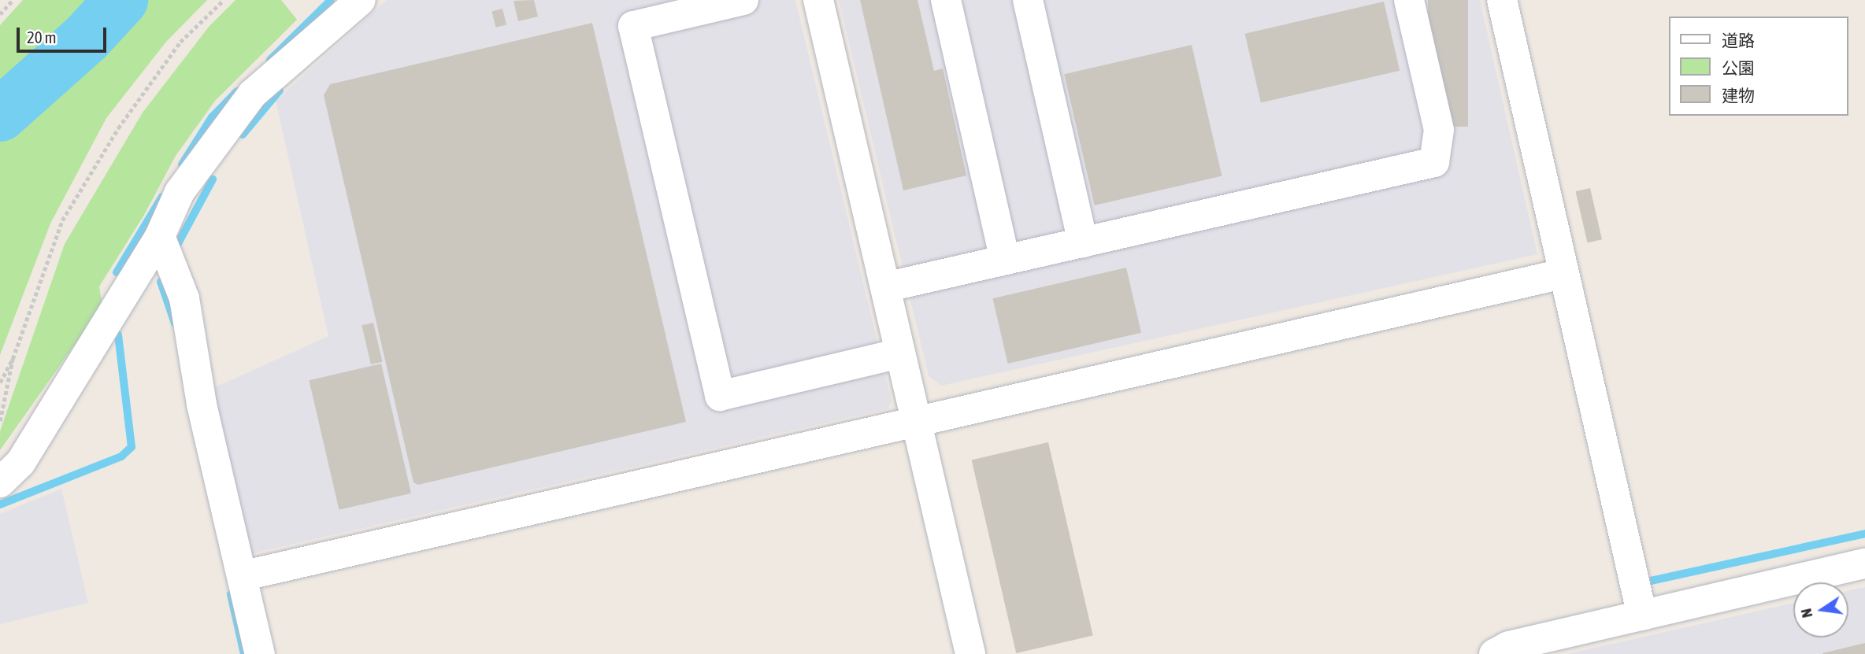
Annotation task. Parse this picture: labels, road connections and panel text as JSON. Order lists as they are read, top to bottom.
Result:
{
  "legend": ["道路", "公園", "建物"],
  "scale_bar": "20 m",
  "north": "left"
}
